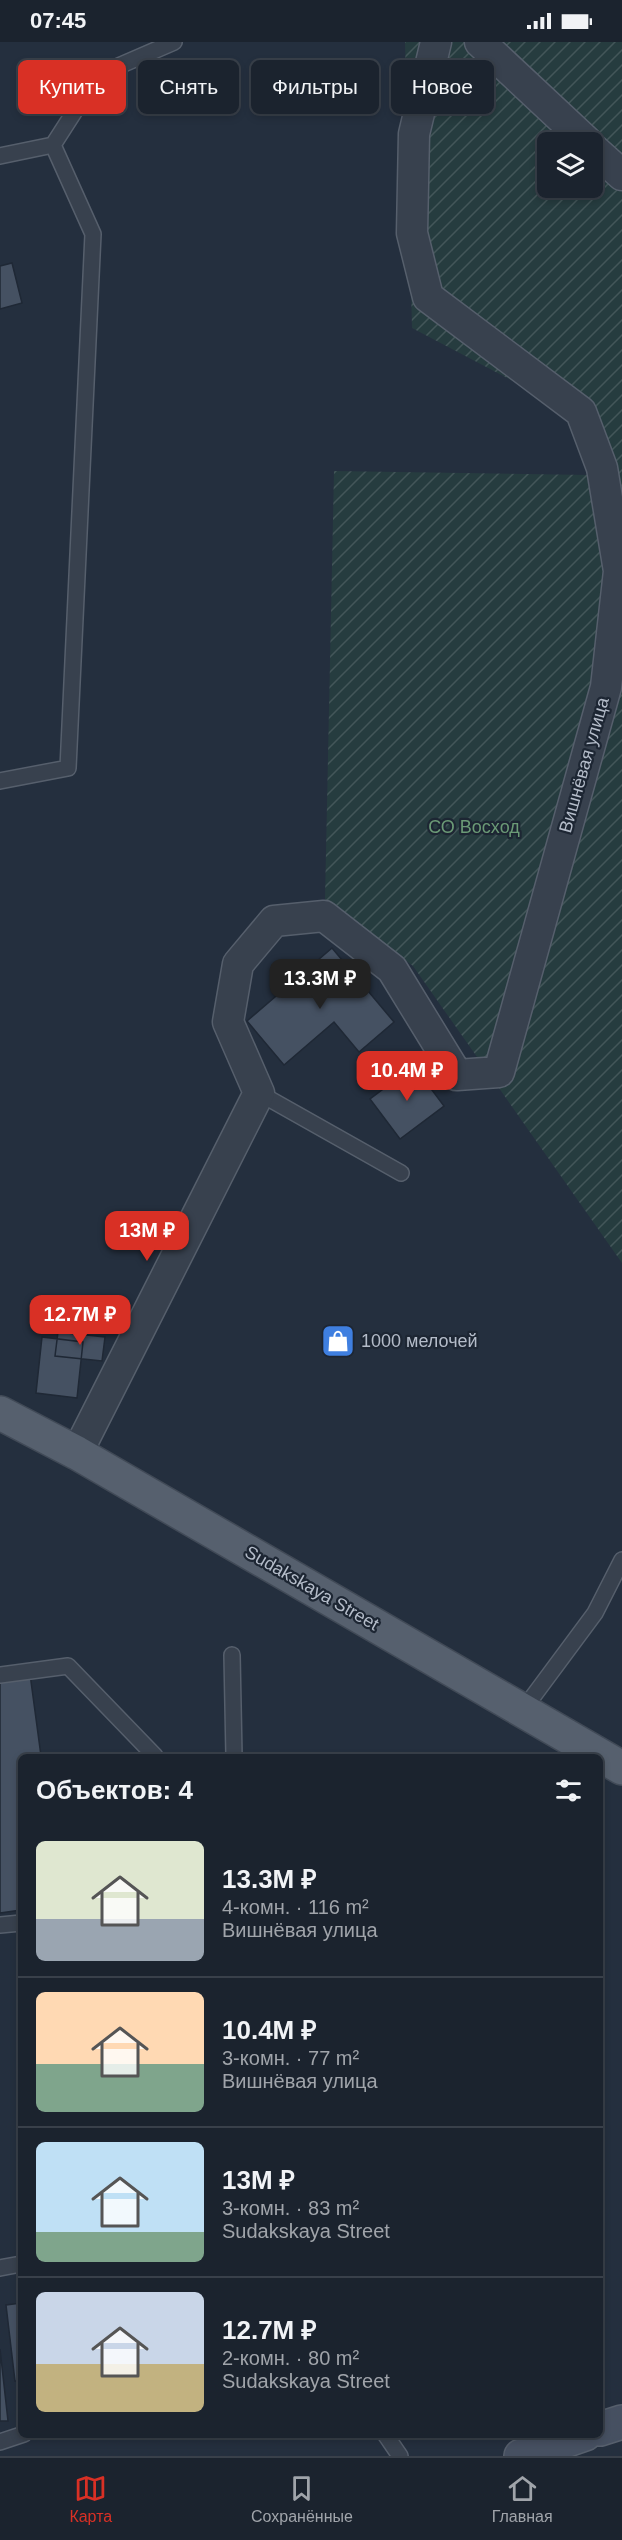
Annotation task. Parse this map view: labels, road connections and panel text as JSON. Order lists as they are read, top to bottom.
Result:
{
  "streets": {
    "main road": ["Sudakskaya Street"],
    "street": ["Вишнёвая улица"]
  },
  "parks": ["СО Восход"],
  "places": {
    "shop": ["1000 мелочей"]
  },
  "page": {
    "status": "07:45",
    "chip": [
      "Купить",
      "Снять",
      "Фильтры",
      "Новое"
    ],
    "price": [
      "13.3M ₽",
      "10.4M ₽",
      "13M ₽",
      "12.7M ₽"
    ],
    "heading": "Объектов: 4",
    "list": [
      {
        "name": "13.3M ₽",
        "note": "4-комн. · 116 m² · Вишнёвая улица"
      },
      {
        "name": "10.4M ₽",
        "note": "3-комн. · 77 m² · Вишнёвая улица"
      },
      {
        "name": "13M ₽",
        "note": "3-комн. · 83 m² · Sudakskaya Street"
      },
      {
        "name": "12.7M ₽",
        "note": "2-комн. · 80 m² · Sudakskaya Street"
      }
    ],
    "tabs": ["Карта", "Сохранённые", "Главная"]
  }
}
